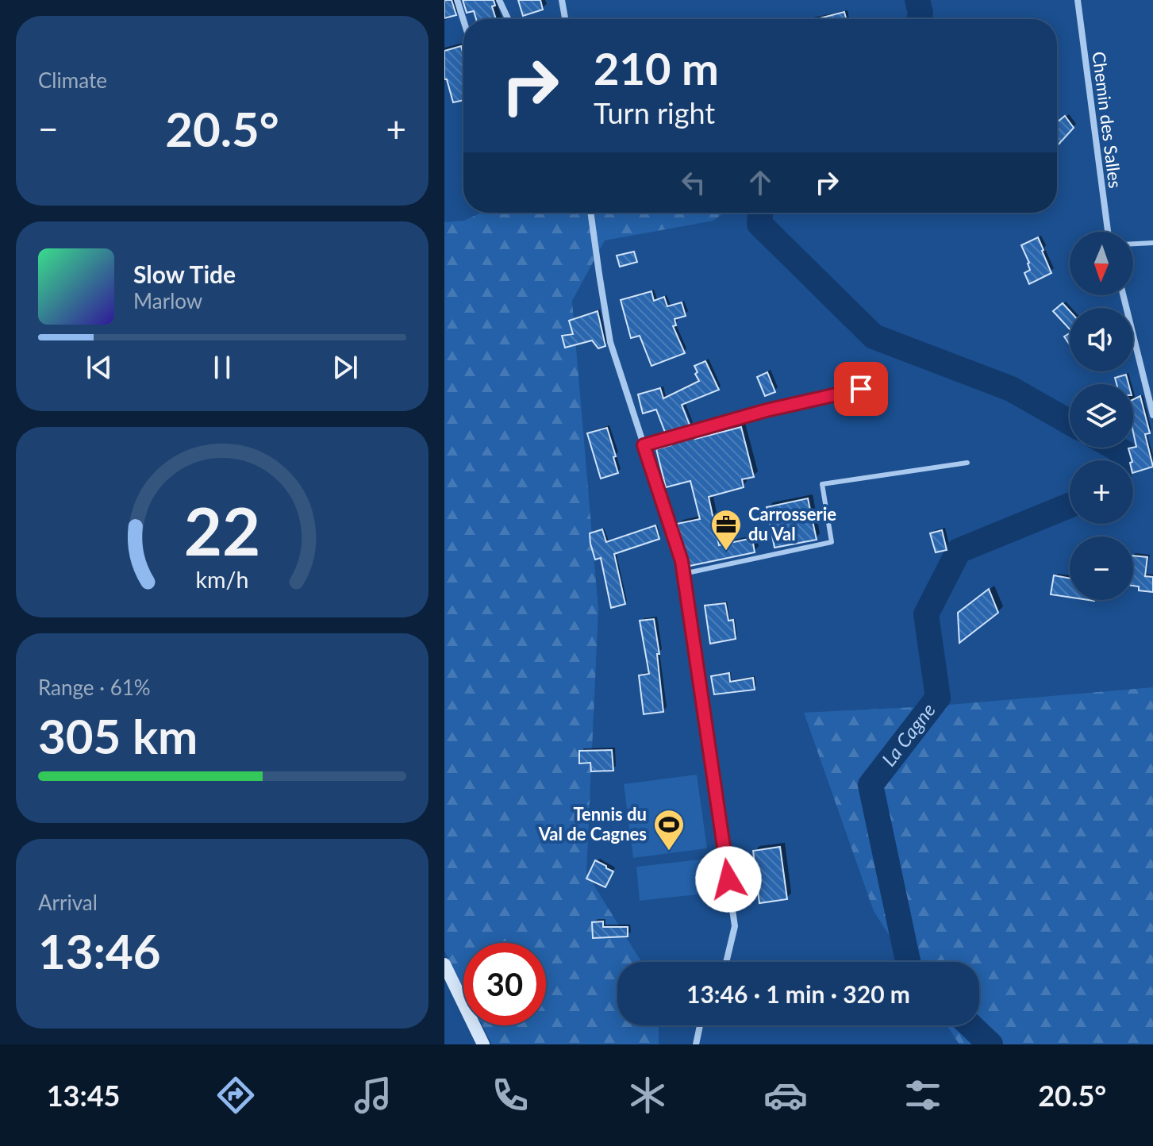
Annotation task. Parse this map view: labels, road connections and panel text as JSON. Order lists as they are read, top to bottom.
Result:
{
  "streets": {
    "street": ["Chemin des Salles"]
  },
  "water": ["La Cagne"],
  "places": {
    "office": ["Carrosserie du Val"],
    "sports": ["Tennis du Val de Cagnes"]
  },
  "north": "bottom",
  "page": {
    "tile": [
      "Climate",
      ["Range · 61%", "305 km"],
      ["Arrival", "13:46"]
    ],
    "turn": ["210 m", "Turn right"],
    "heat": ["−", "20.5°", "+"],
    "map_buttons": ["+", "−"],
    "song": ["Slow Tide", "Marlow"],
    "limit": "30",
    "trip": "13:46 · 1 min · 320 m",
    "tabs": ["13:45", "20.5°"],
    "gauge": ["22", "km/h"]
  }
}
